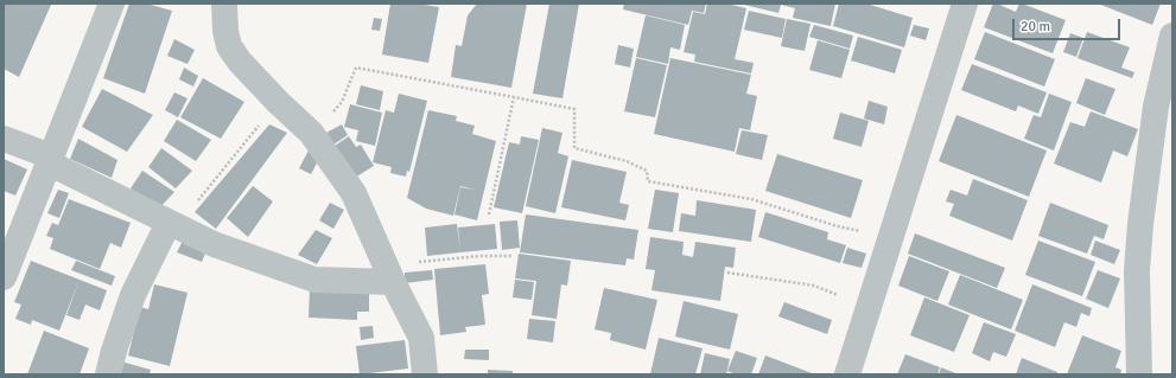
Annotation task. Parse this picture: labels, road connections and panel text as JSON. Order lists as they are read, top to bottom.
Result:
{
  "scale_bar": "20 m"
}
